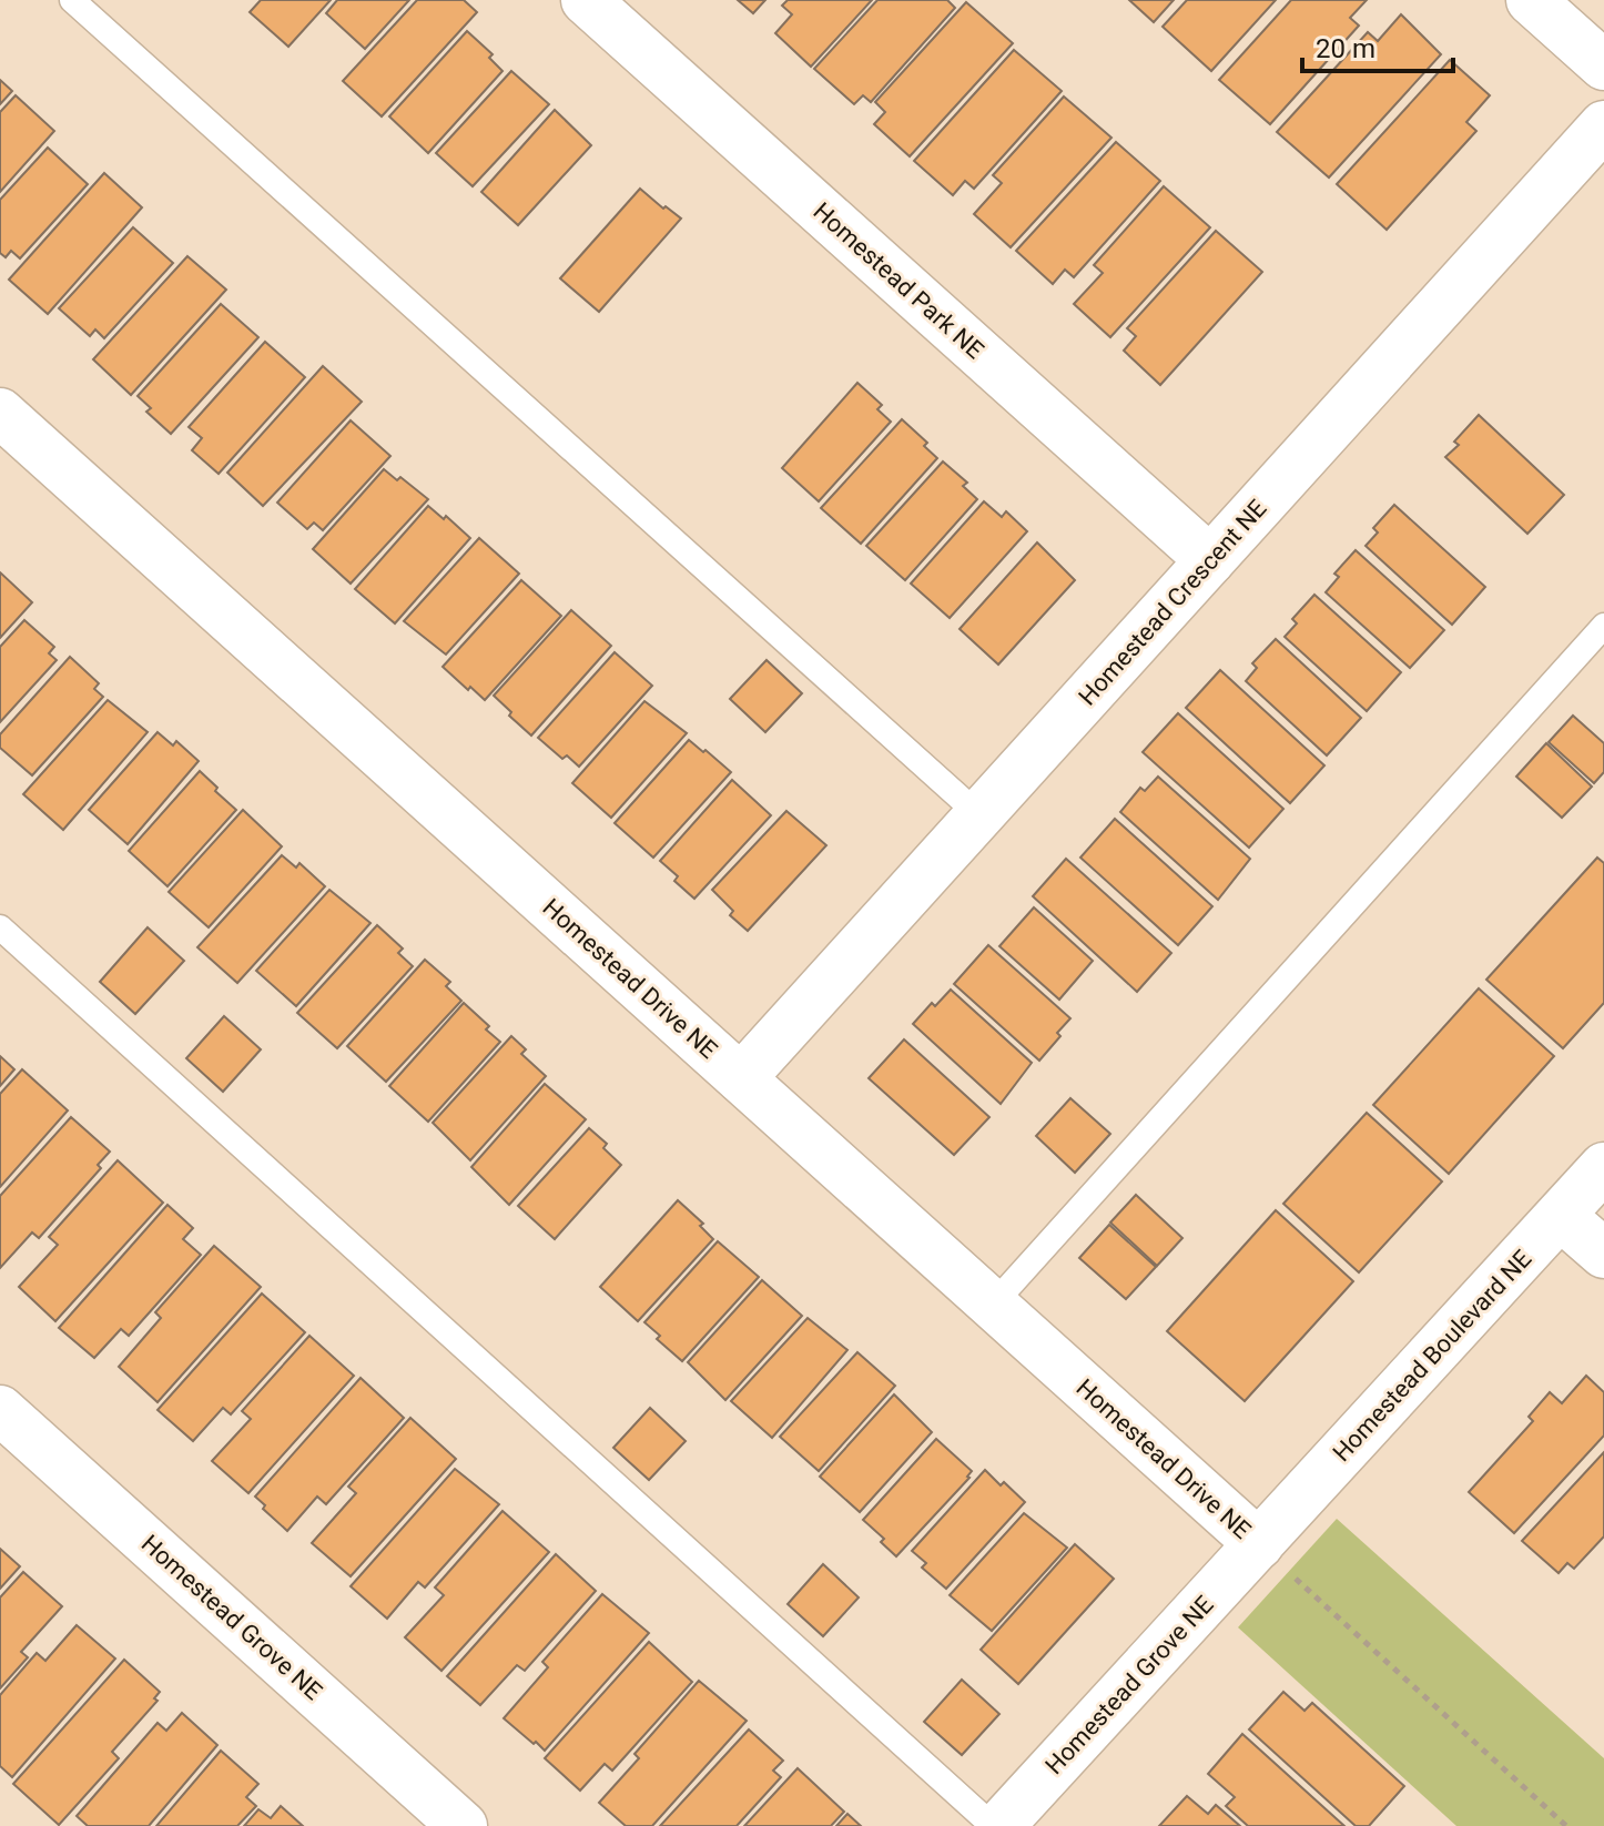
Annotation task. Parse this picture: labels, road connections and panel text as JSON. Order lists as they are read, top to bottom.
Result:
{
  "streets": {
    "street": [
      "Homestead Park NE",
      "Homestead Crescent NE",
      "Homestead Drive NE",
      "Homestead Boulevard NE",
      "Homestead Grove NE"
    ]
  },
  "crossings": [
    ["Homestead Park NE", "Homestead Crescent NE"],
    ["Homestead Crescent NE", "Homestead Drive NE"],
    ["Homestead Drive NE", "Homestead Boulevard NE"],
    ["Homestead Drive NE", "Homestead Grove NE"],
    ["Homestead Boulevard NE", "Homestead Grove NE"]
  ],
  "scale_bar": "20 m"
}
